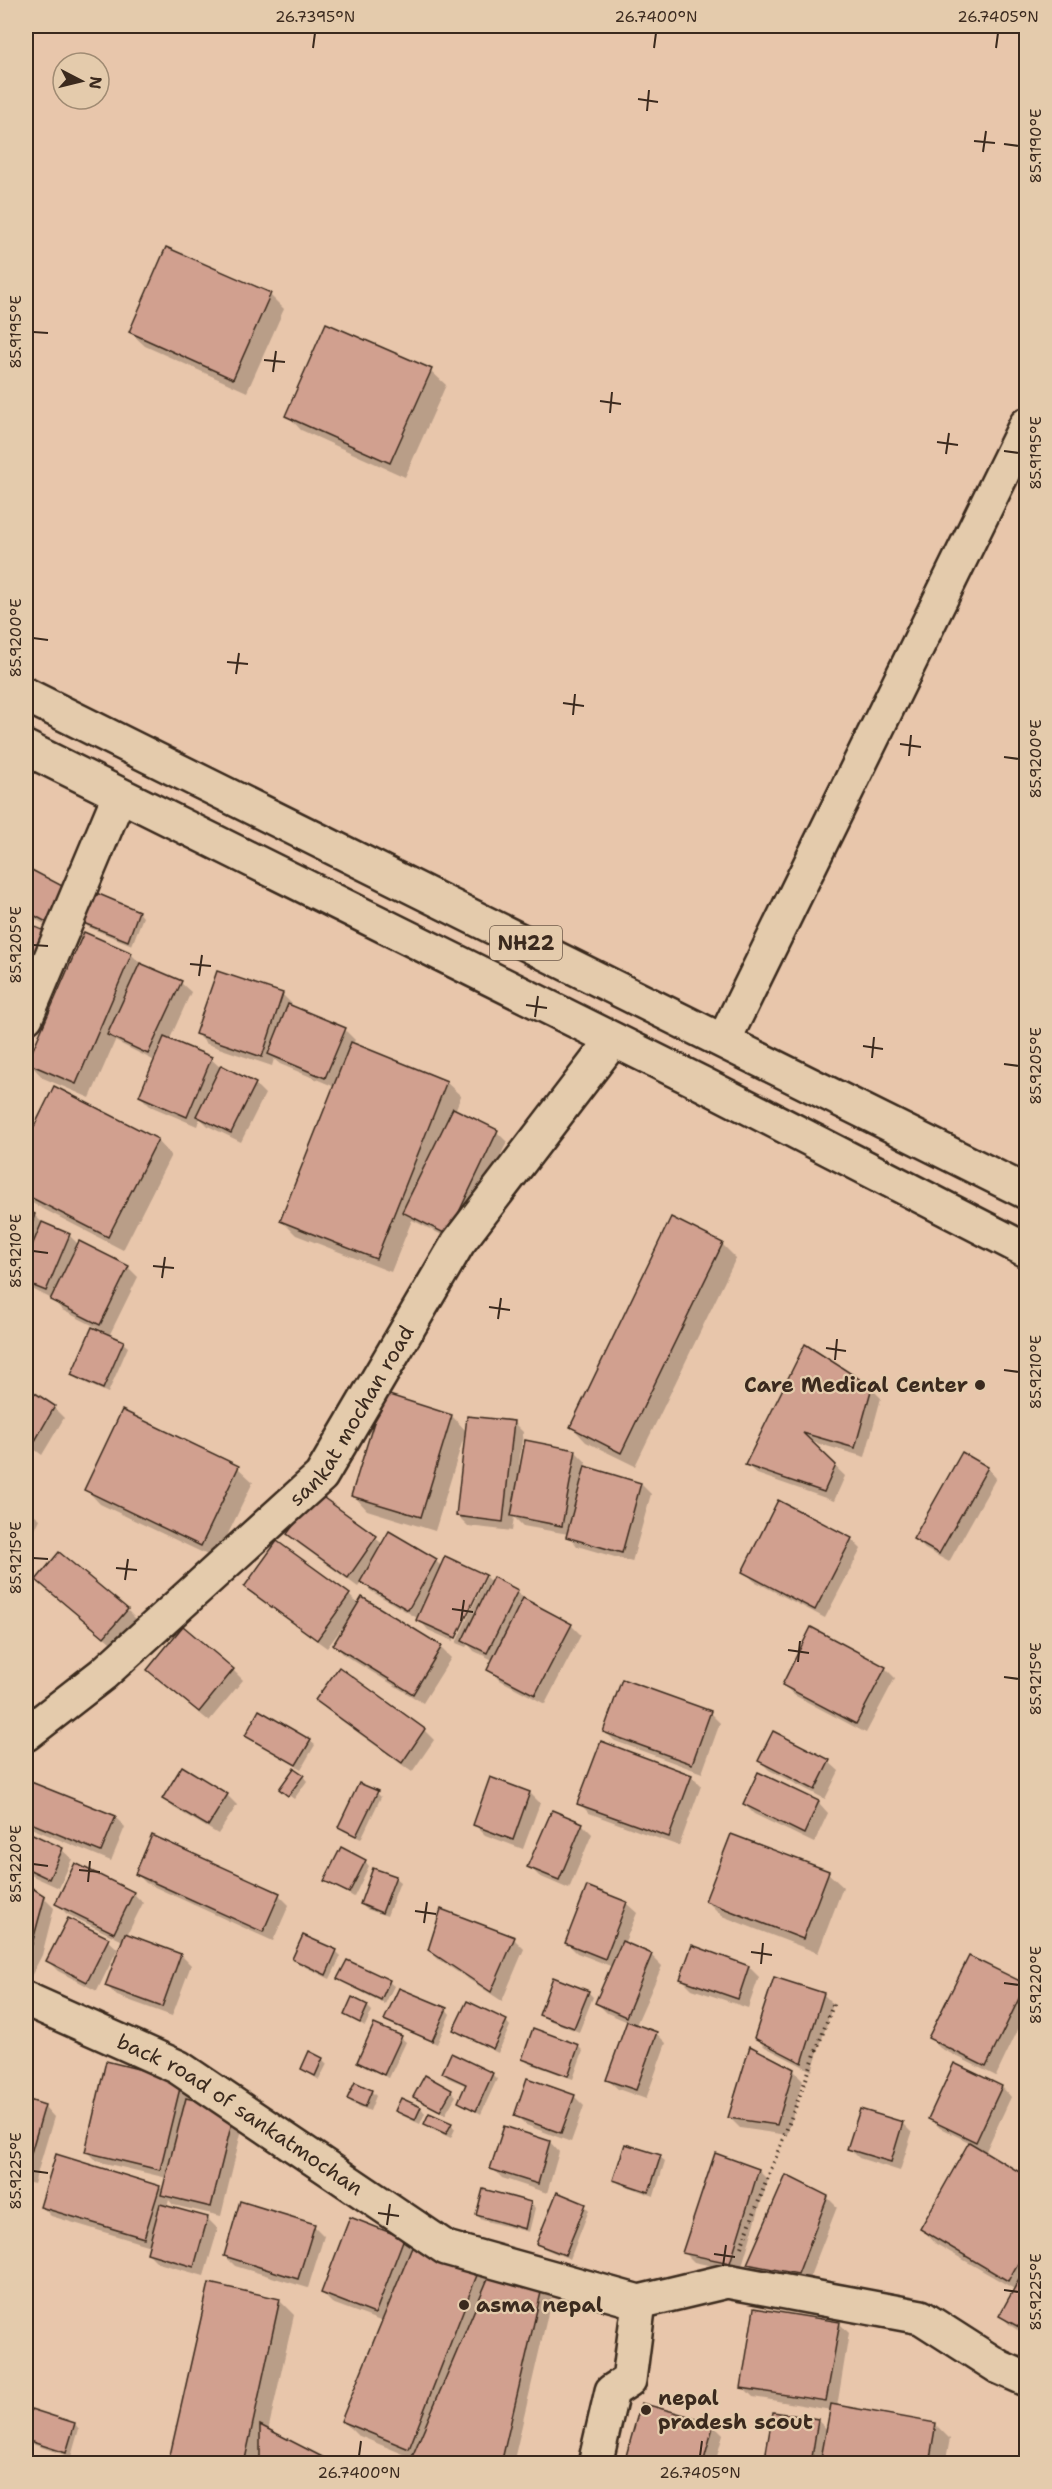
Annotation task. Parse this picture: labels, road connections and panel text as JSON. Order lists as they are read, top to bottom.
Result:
{
  "streets": {
    "main road": ["NH22", "sankat mochan road", "back road of sankatmochan"]
  },
  "crossings": [
    ["NH22", "sankat mochan road"]
  ],
  "places": ["Care Medical Center", "asma nepal", "nepal pradesh scout"],
  "north": "right",
  "coordinates": [
    "26.7395°N",
    "26.7400°N",
    "26.7405°N",
    "85.9190°E",
    "85.9195°E",
    "85.9200°E",
    "85.9205°E",
    "85.9210°E",
    "85.9215°E",
    "85.9220°E",
    "85.9225°E"
  ]
}
